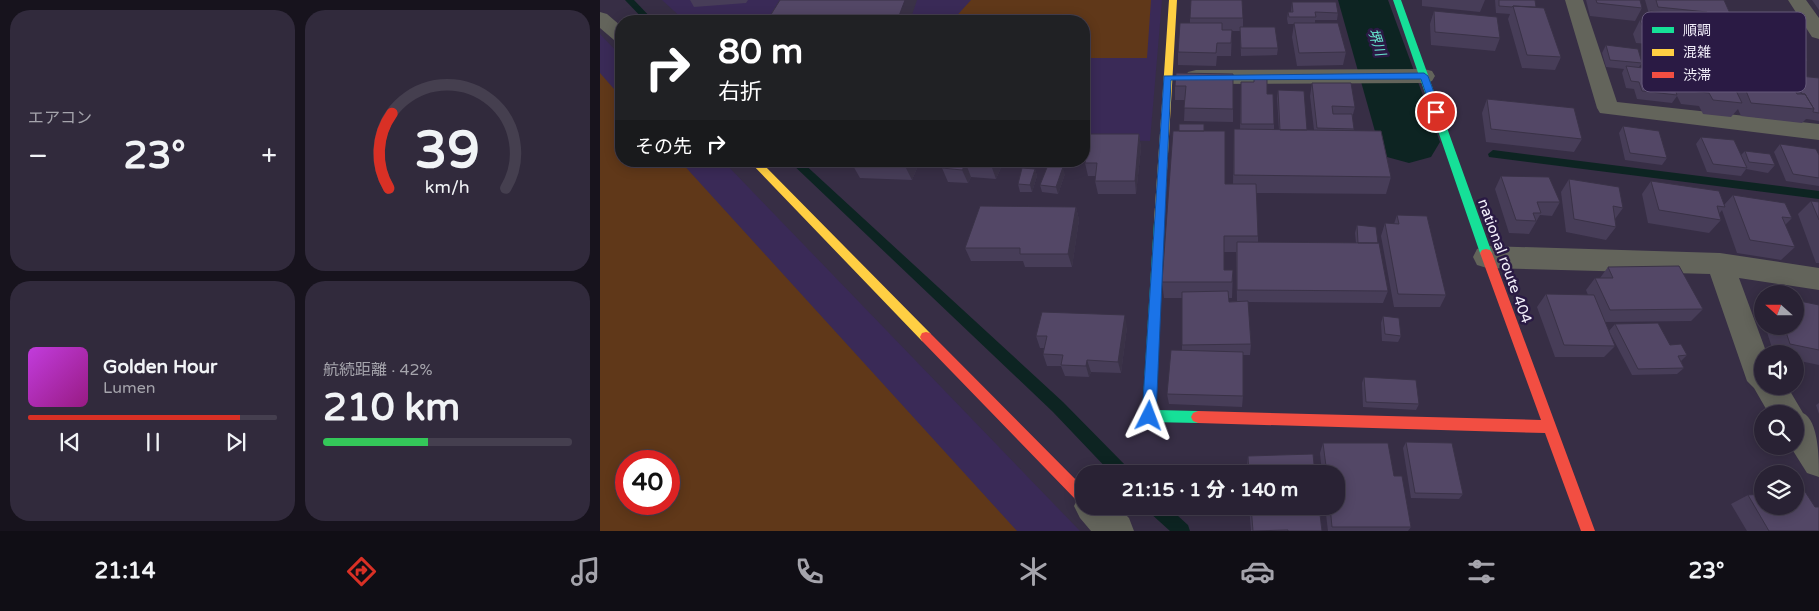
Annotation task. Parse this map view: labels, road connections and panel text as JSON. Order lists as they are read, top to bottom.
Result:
{
  "streets": {
    "main road": ["national route 404"]
  },
  "water": ["堺川"],
  "legend": ["順調", "混雑", "渋滞"],
  "north": "left",
  "page": {
    "tile": [
      "エアコン",
      ["航続距離 · 42%", "210 km"]
    ],
    "turn": ["80 m", "右折"],
    "then": "その先",
    "heat": ["−", "23°", "+"],
    "song": ["Golden Hour", "Lumen"],
    "limit": "40",
    "trip": "21:15 · 1 分 · 140 m",
    "tabs": ["21:14", "23°"],
    "gauge": ["39", "km/h"]
  }
}
